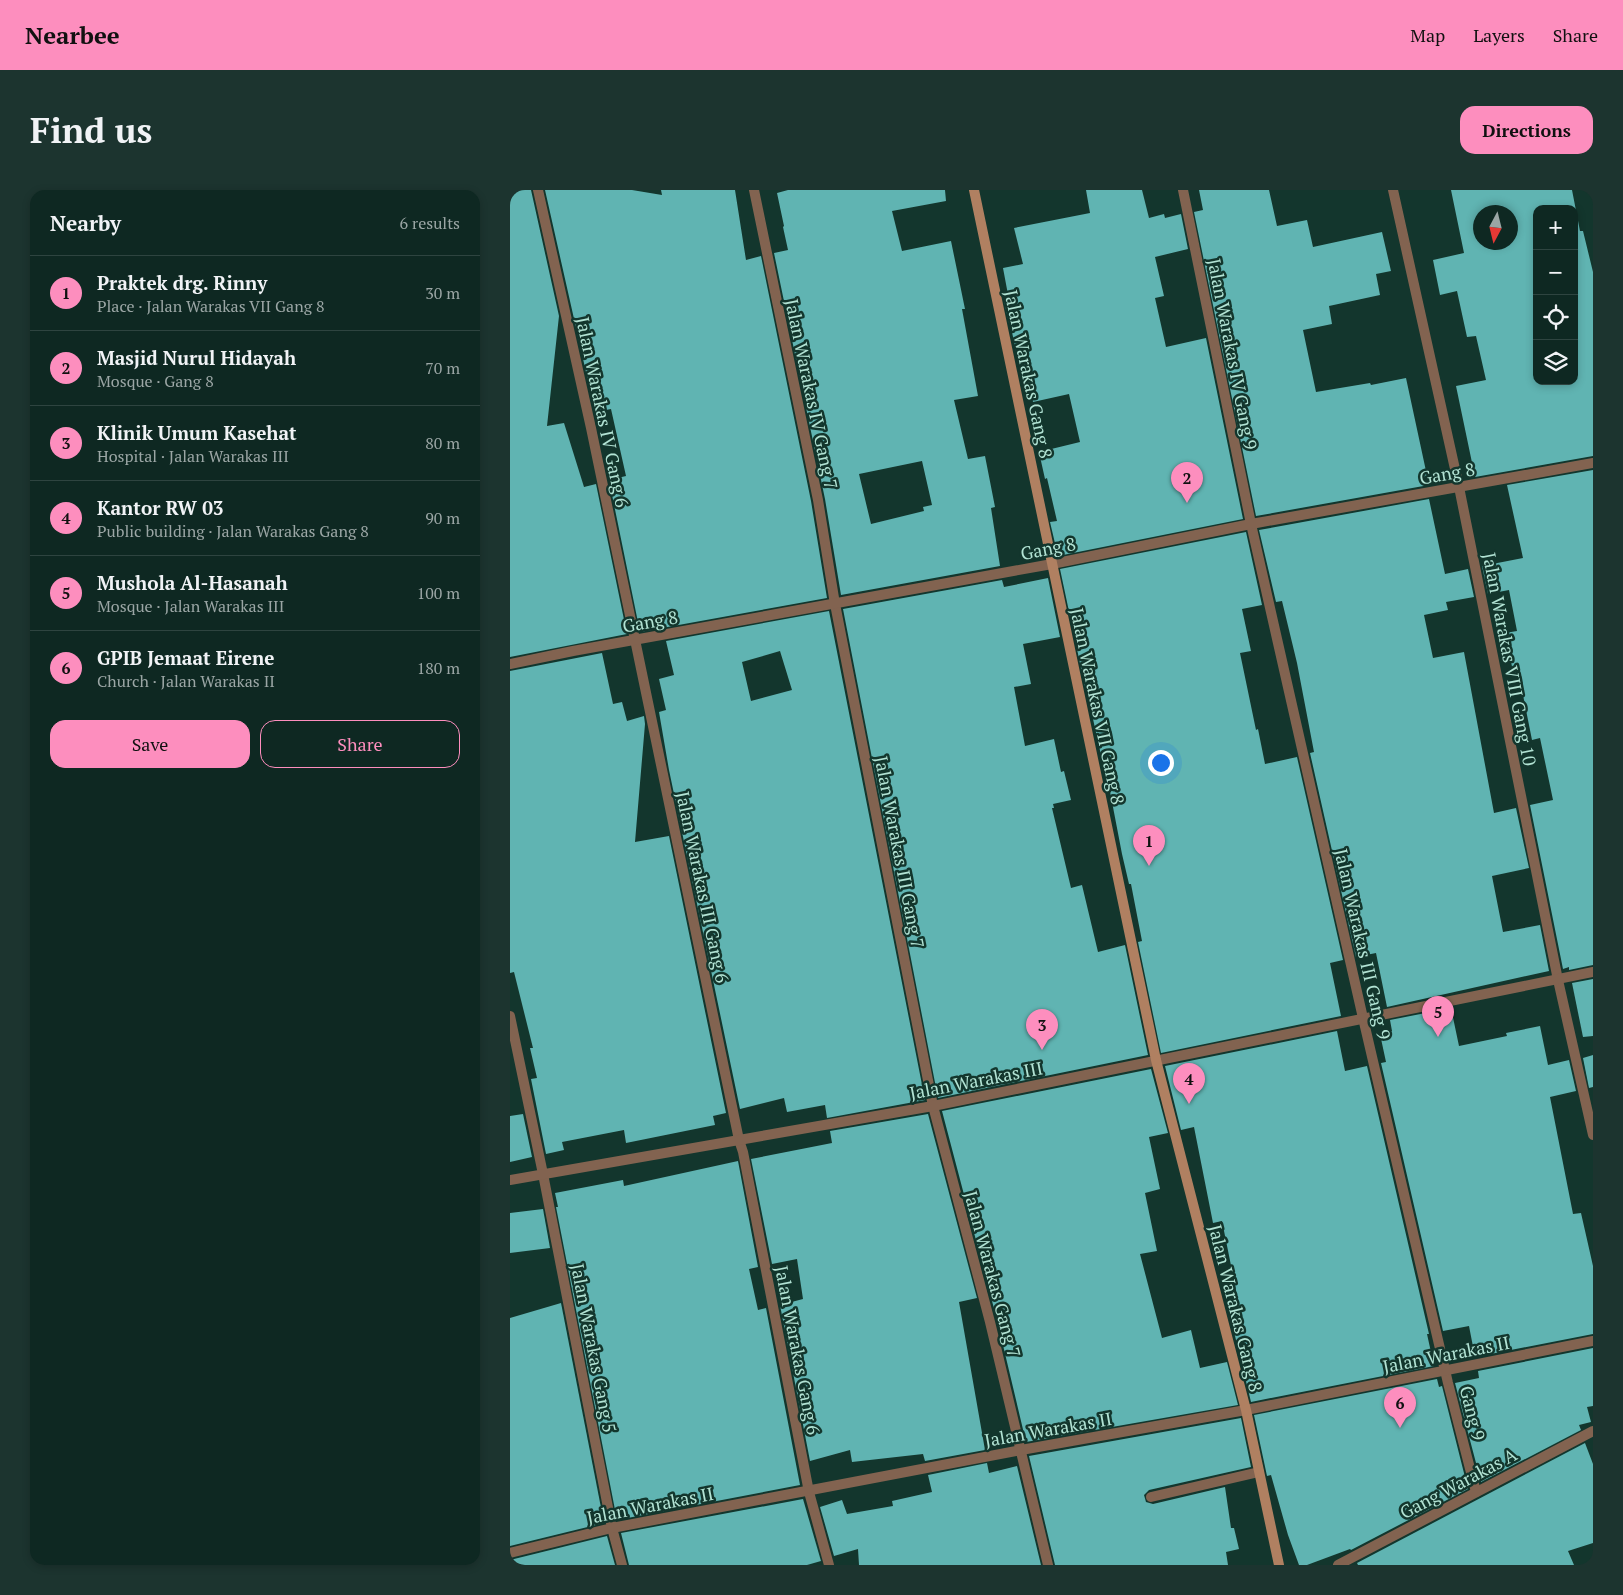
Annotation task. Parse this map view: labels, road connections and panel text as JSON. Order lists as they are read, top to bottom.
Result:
{
  "streets": {
    "street": [
      "Jalan Warakas IV Gang 9",
      "Jalan Warakas Gang 8",
      "Jalan Warakas IV Gang 7",
      "Jalan Warakas IV Gang 6",
      "Gang 8",
      "Jalan Warakas VIII Gang 10",
      "Jalan Warakas VII Gang 8",
      "Jalan Warakas III Gang 7",
      "Jalan Warakas III Gang 6",
      "Jalan Warakas III Gang 9",
      "Jalan Warakas III",
      "Jalan Warakas Gang 7",
      "Jalan Warakas Gang 5",
      "Jalan Warakas Gang 6",
      "Jalan Warakas II",
      "Gang 9",
      "Gang Warakas A"
    ]
  },
  "crossings": [
    ["Jalan Warakas IV Gang 9", "Gang 8"],
    ["Jalan Warakas IV Gang 9", "Jalan Warakas III Gang 9"],
    ["Jalan Warakas Gang 8", "Gang 8"],
    ["Jalan Warakas Gang 8", "Jalan Warakas VII Gang 8"],
    ["Jalan Warakas Gang 8", "Jalan Warakas III"],
    ["Jalan Warakas Gang 8", "Jalan Warakas II"],
    ["Jalan Warakas IV Gang 7", "Gang 8"],
    ["Jalan Warakas IV Gang 7", "Jalan Warakas III Gang 7"],
    ["Jalan Warakas IV Gang 6", "Gang 8"],
    ["Jalan Warakas IV Gang 6", "Jalan Warakas III Gang 6"],
    ["Gang 8", "Jalan Warakas VIII Gang 10"],
    ["Gang 8", "Jalan Warakas VII Gang 8"],
    ["Gang 8", "Jalan Warakas III Gang 7"],
    ["Gang 8", "Jalan Warakas III Gang 6"],
    ["Gang 8", "Jalan Warakas III Gang 9"],
    ["Jalan Warakas VIII Gang 10", "Jalan Warakas III"],
    ["Jalan Warakas VII Gang 8", "Jalan Warakas III"],
    ["Jalan Warakas III Gang 7", "Jalan Warakas III"],
    ["Jalan Warakas III Gang 7", "Jalan Warakas Gang 7"],
    ["Jalan Warakas III Gang 6", "Jalan Warakas III"],
    ["Jalan Warakas III Gang 6", "Jalan Warakas Gang 6"],
    ["Jalan Warakas III Gang 9", "Jalan Warakas III"],
    ["Jalan Warakas III Gang 9", "Jalan Warakas II"],
    ["Jalan Warakas III Gang 9", "Gang 9"],
    ["Jalan Warakas III", "Jalan Warakas Gang 7"],
    ["Jalan Warakas III", "Jalan Warakas Gang 5"],
    ["Jalan Warakas III", "Jalan Warakas Gang 6"],
    ["Jalan Warakas Gang 7", "Jalan Warakas II"],
    ["Jalan Warakas Gang 5", "Jalan Warakas II"],
    ["Jalan Warakas Gang 6", "Jalan Warakas II"],
    ["Jalan Warakas II", "Gang 9"],
    ["Gang 9", "Gang Warakas A"]
  ],
  "north": "bottom",
  "page": {
    "header": "Nearbee",
    "nav": ["Map", "Layers", "Share"],
    "buttons": [
      "Directions",
      ["Save", "Share"]
    ],
    "title": "Find us",
    "heading": ["Nearby", "6 results"],
    "map_buttons": ["+", "−"],
    "list": [
      {
        "mark": "1",
        "name": "Praktek drg. Rinny",
        "note": "Place · Jalan Warakas VII Gang 8",
        "value": "30 m"
      },
      {
        "mark": "2",
        "name": "Masjid Nurul Hidayah",
        "note": "Mosque · Gang 8",
        "value": "70 m"
      },
      {
        "mark": "3",
        "name": "Klinik Umum Kasehat",
        "note": "Hospital · Jalan Warakas III",
        "value": "80 m"
      },
      {
        "mark": "4",
        "name": "Kantor RW 03",
        "note": "Public building · Jalan Warakas Gang 8",
        "value": "90 m"
      },
      {
        "mark": "5",
        "name": "Mushola Al-Hasanah",
        "note": "Mosque · Jalan Warakas III",
        "value": "100 m"
      },
      {
        "mark": "6",
        "name": "GPIB Jemaat Eirene",
        "note": "Church · Jalan Warakas II",
        "value": "180 m"
      }
    ],
    "pins": [
      "2",
      "1",
      "5",
      "3",
      "4",
      "6"
    ]
  }
}
